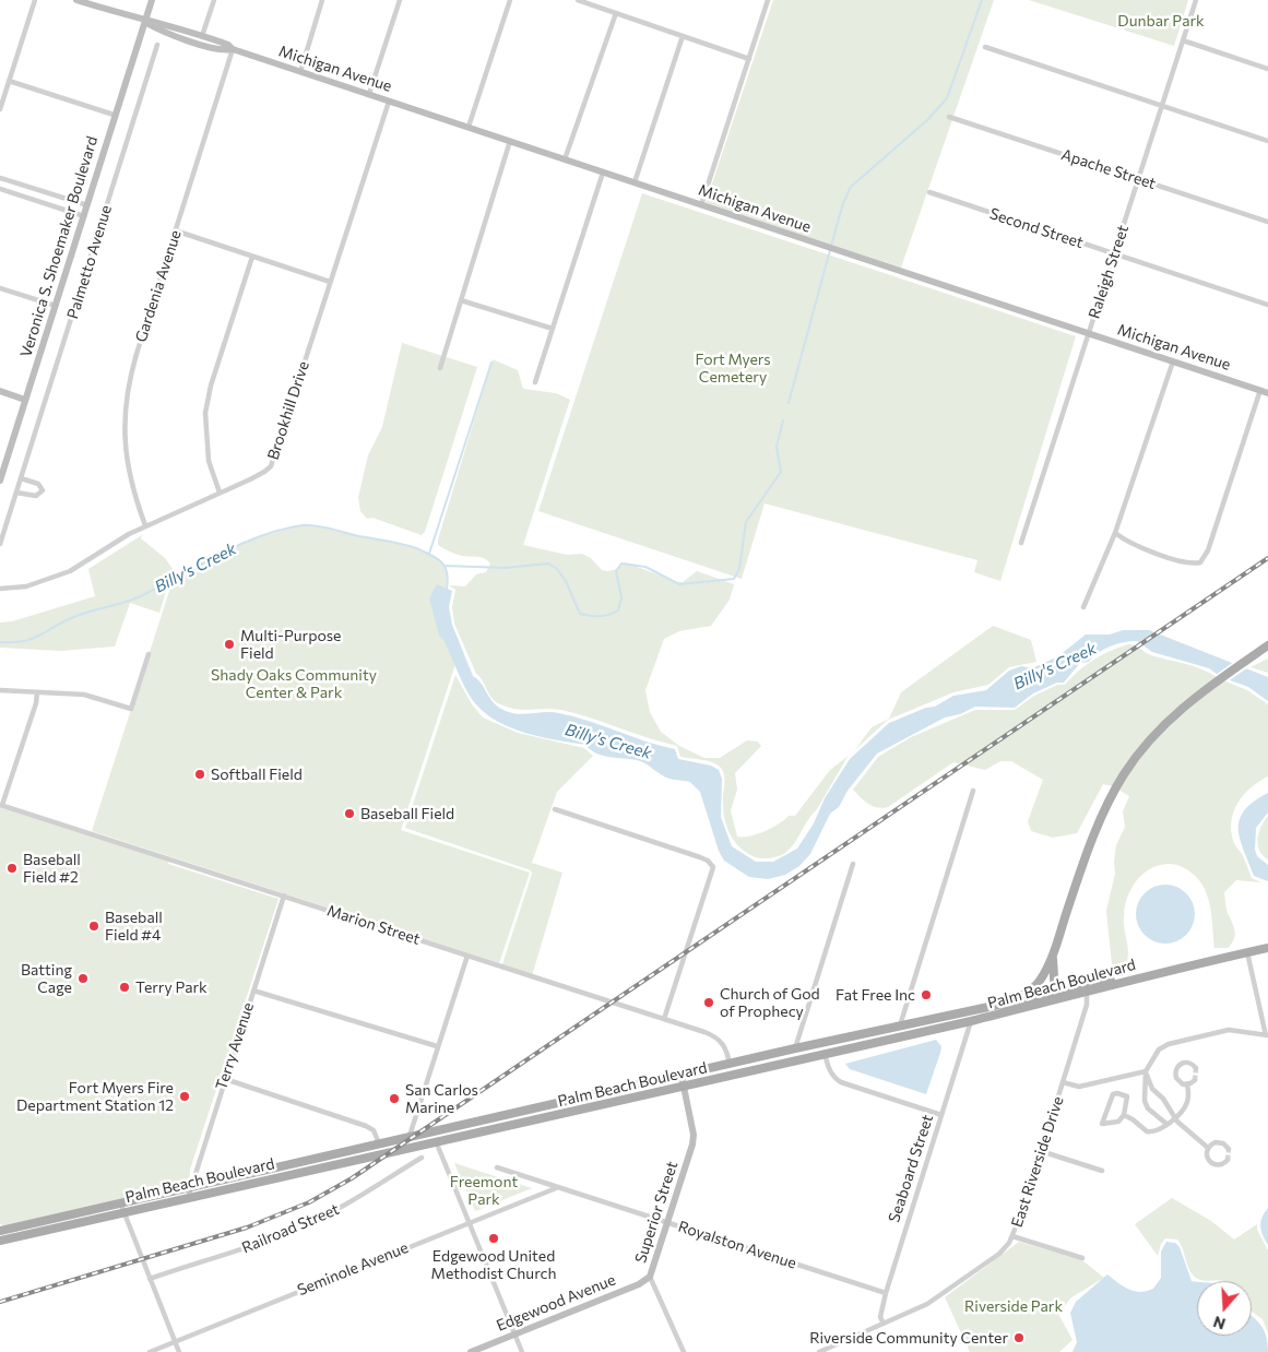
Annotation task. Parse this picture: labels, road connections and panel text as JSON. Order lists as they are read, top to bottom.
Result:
{
  "streets": {
    "main road": ["Palm Beach Boulevard"],
    "street": [
      "Michigan Avenue",
      "Apache Street",
      "Second Street",
      "Veronica S. Shoemaker Boulevard",
      "Palmetto Avenue",
      "Raleigh Street",
      "Gardenia Avenue",
      "Brookhill Drive",
      "Marion Street",
      "Terry Avenue",
      "East Riverside Drive",
      "Seaboard Street",
      "Superior Street",
      "Railroad Street",
      "Royalston Avenue",
      "Seminole Avenue",
      "Edgewood Avenue"
    ]
  },
  "crossings": [
    ["Michigan Avenue", "Veronica S. Shoemaker Boulevard"],
    ["Michigan Avenue", "Raleigh Street"],
    ["Michigan Avenue", "Gardenia Avenue"],
    ["Michigan Avenue", "Brookhill Drive"],
    ["Apache Street", "Raleigh Street"],
    ["Second Street", "Raleigh Street"],
    ["Gardenia Avenue", "Brookhill Drive"],
    ["Marion Street", "Palm Beach Boulevard"],
    ["Marion Street", "Terry Avenue"],
    ["Palm Beach Boulevard", "Terry Avenue"],
    ["Palm Beach Boulevard", "East Riverside Drive"],
    ["Palm Beach Boulevard", "Seaboard Street"],
    ["Palm Beach Boulevard", "Superior Street"],
    ["East Riverside Drive", "Seaboard Street"],
    ["Seaboard Street", "Royalston Avenue"],
    ["Superior Street", "Royalston Avenue"],
    ["Superior Street", "Edgewood Avenue"],
    ["Royalston Avenue", "Seminole Avenue"]
  ],
  "water": ["Billy's Creek"],
  "parks": [
    "Dunbar Park",
    "Fort Myers Cemetery",
    "Shady Oaks Community Center & Park",
    "Freemont Park",
    "Riverside Park"
  ],
  "places": [
    "Multi-Purpose Field",
    "Softball Field",
    "Baseball Field",
    "Baseball Field #2",
    "Baseball Field #4",
    "Batting Cage",
    "Terry Park",
    "Fat Free Inc",
    "Church of God of Prophecy",
    "Fort Myers Fire Department Station 12",
    "San Carlos Marine",
    "Edgewood United Methodist Church",
    "Riverside Community Center"
  ],
  "north": "bottom"
}
